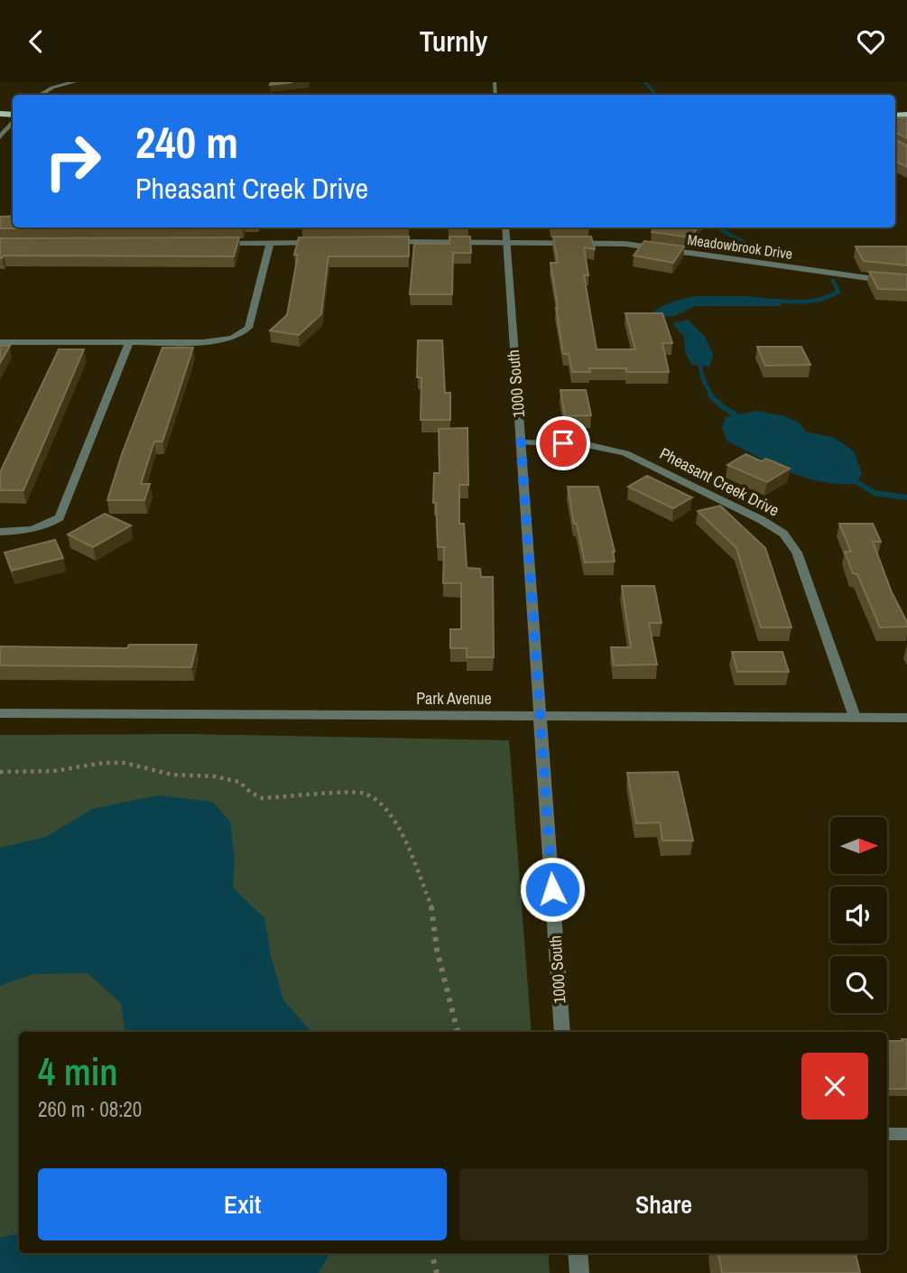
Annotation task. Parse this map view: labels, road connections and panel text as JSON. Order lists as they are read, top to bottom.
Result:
{
  "streets": {
    "street": [
      "Meadowbrook Drive",
      "1000 South",
      "Pheasant Creek Drive",
      "Park Avenue"
    ]
  },
  "crossings": [
    ["Meadowbrook Drive", "1000 South"],
    ["1000 South", "Pheasant Creek Drive"],
    ["1000 South", "Park Avenue"],
    ["Pheasant Creek Drive", "Park Avenue"]
  ],
  "north": "right",
  "page": {
    "header": "Turnly",
    "turn": ["240 m", "Pheasant Creek Drive"],
    "heading": ["4 min", "260 m · 08:20"],
    "buttons": ["Exit", "Share"]
  }
}
